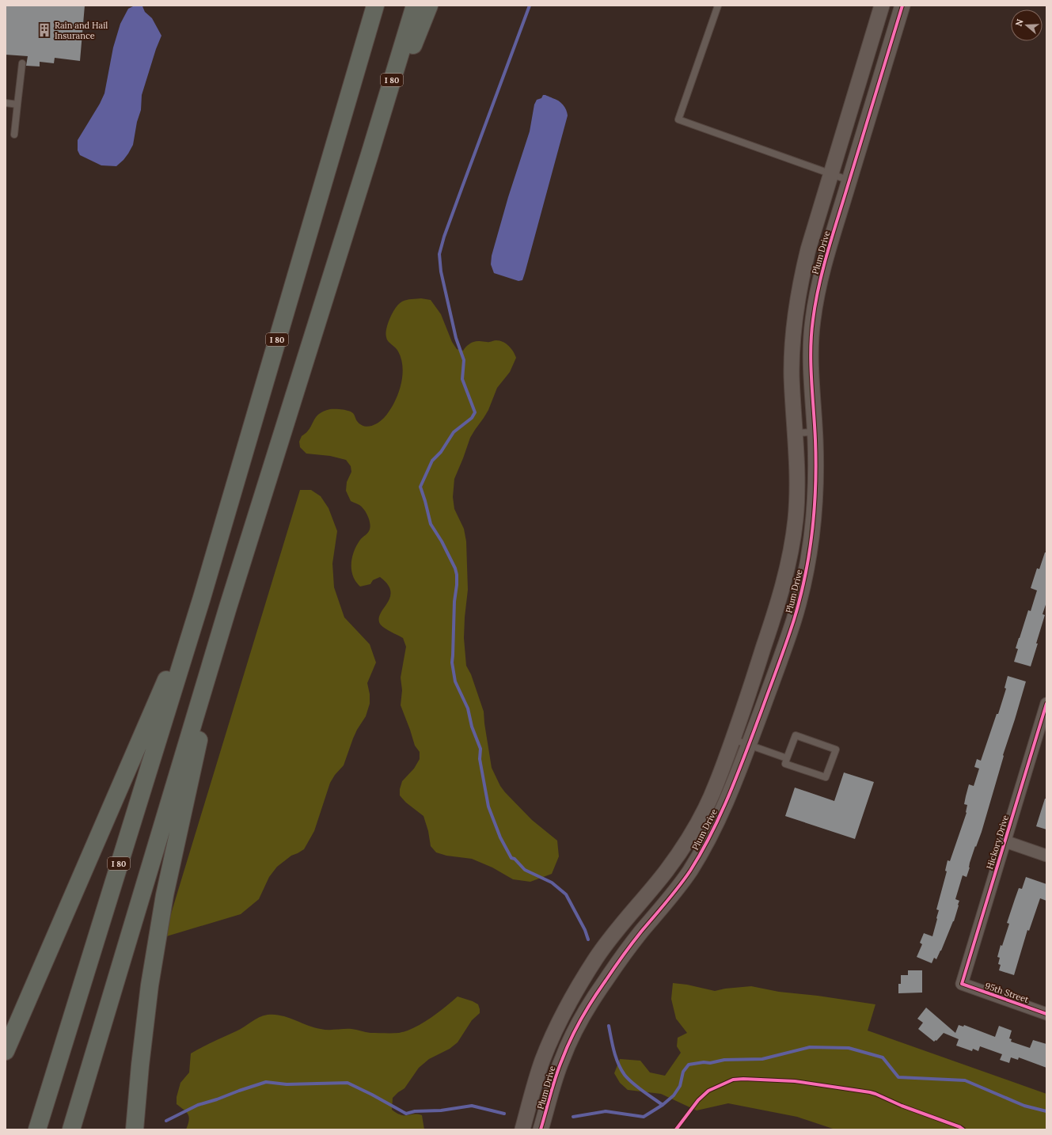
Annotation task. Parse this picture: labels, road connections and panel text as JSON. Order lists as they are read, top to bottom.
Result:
{
  "streets": {
    "highway": ["I 80"],
    "street": ["Plum Drive", "Hickory Drive", "95th Street"]
  },
  "crossings": [
    ["Hickory Drive", "95th Street"]
  ],
  "places": {
    "building": ["Rain and Hail Insurance"]
  },
  "north": "left"
}
